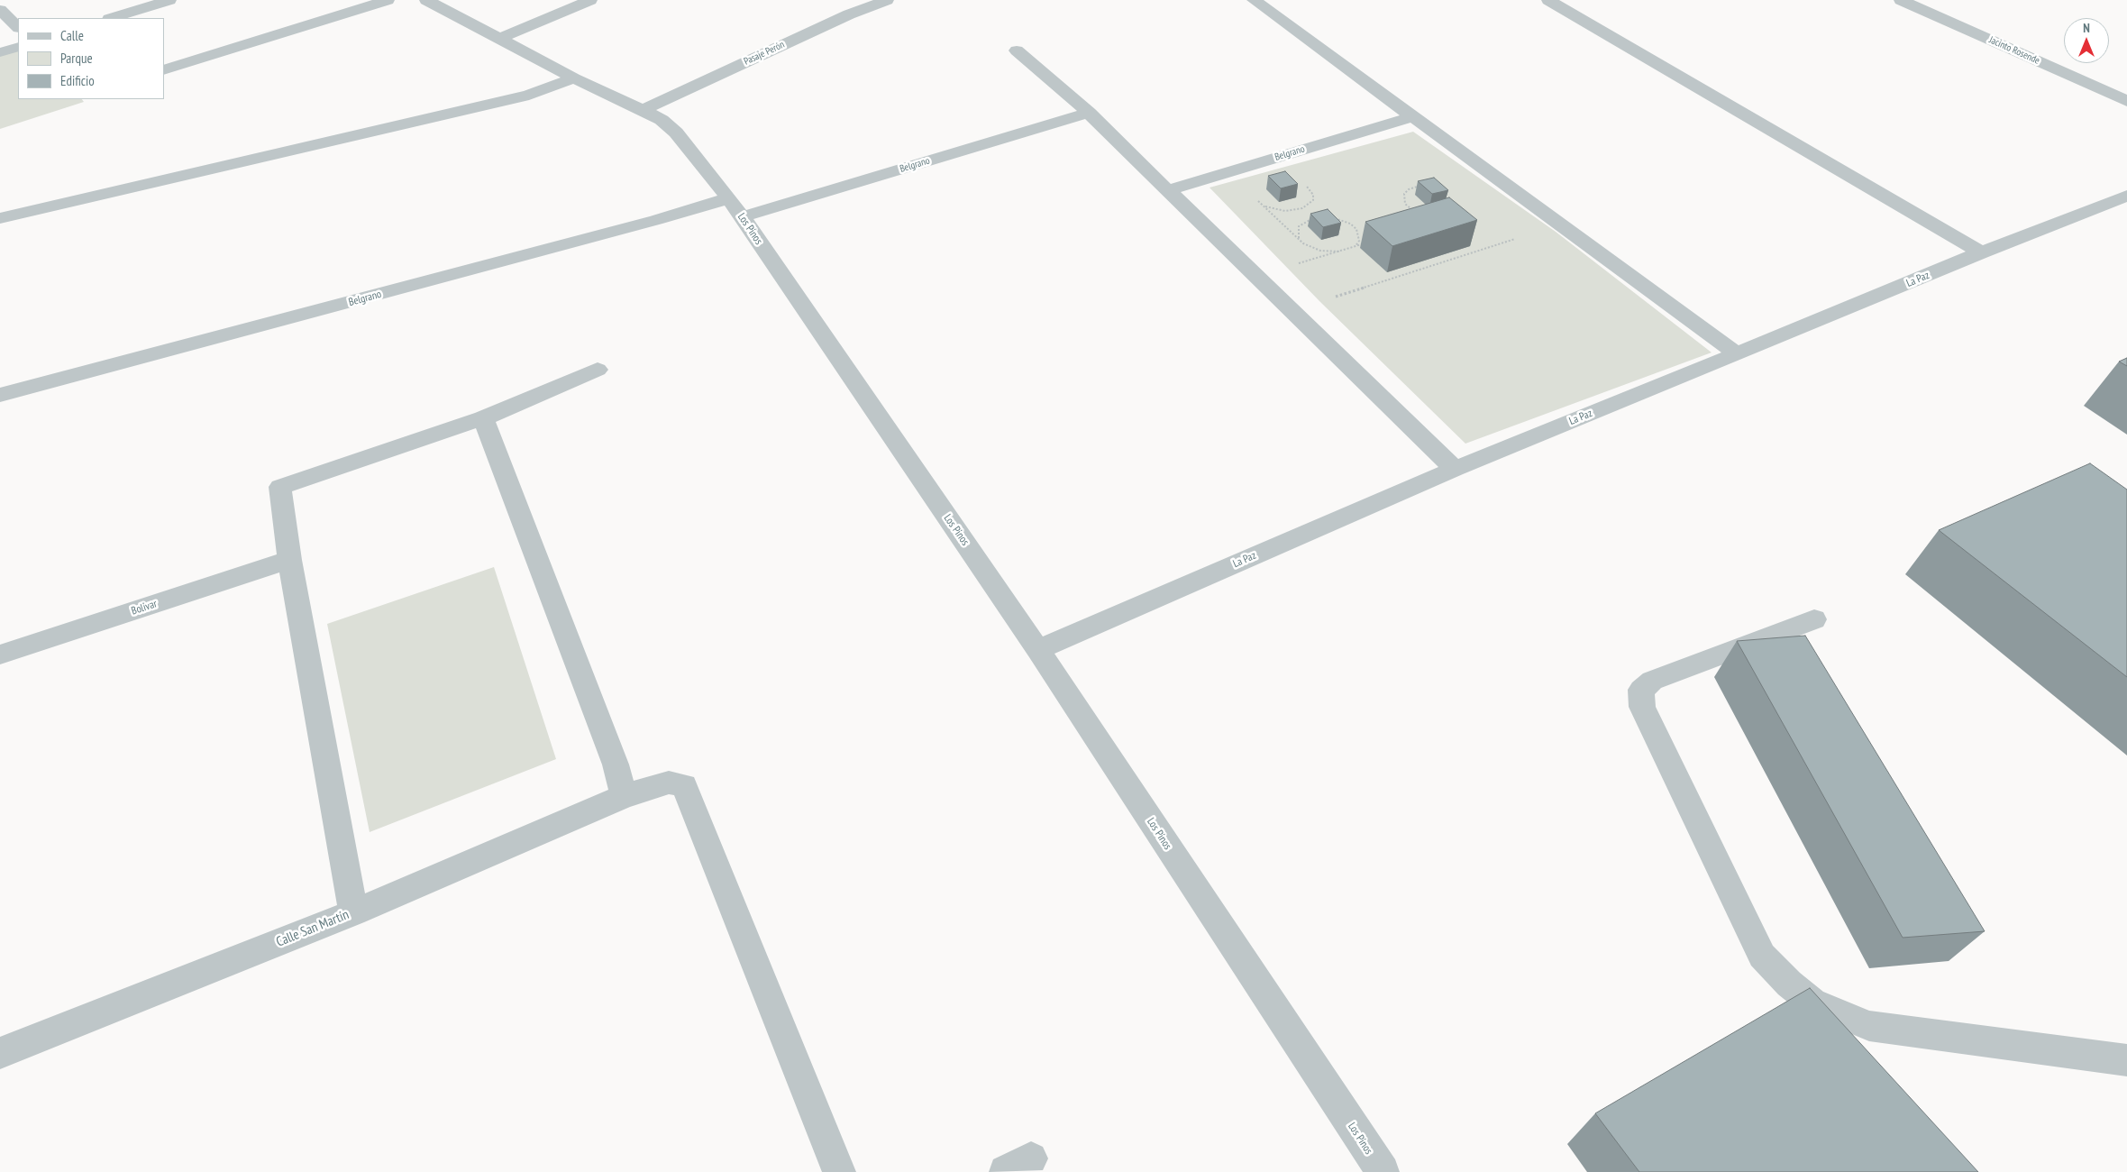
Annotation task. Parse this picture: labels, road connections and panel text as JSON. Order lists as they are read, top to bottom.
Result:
{
  "streets": {
    "street": [
      "Jacinto Rosende",
      "Pasaje Perón",
      "Belgrano",
      "Los Pinos",
      "La Paz",
      "Bolivar",
      "Calle San Martín"
    ]
  },
  "crossings": [
    ["Pasaje Perón", "Los Pinos"],
    ["Belgrano", "Los Pinos"],
    ["Los Pinos", "La Paz"]
  ],
  "legend": ["Calle", "Parque", "Edificio"],
  "north": "top"
}
